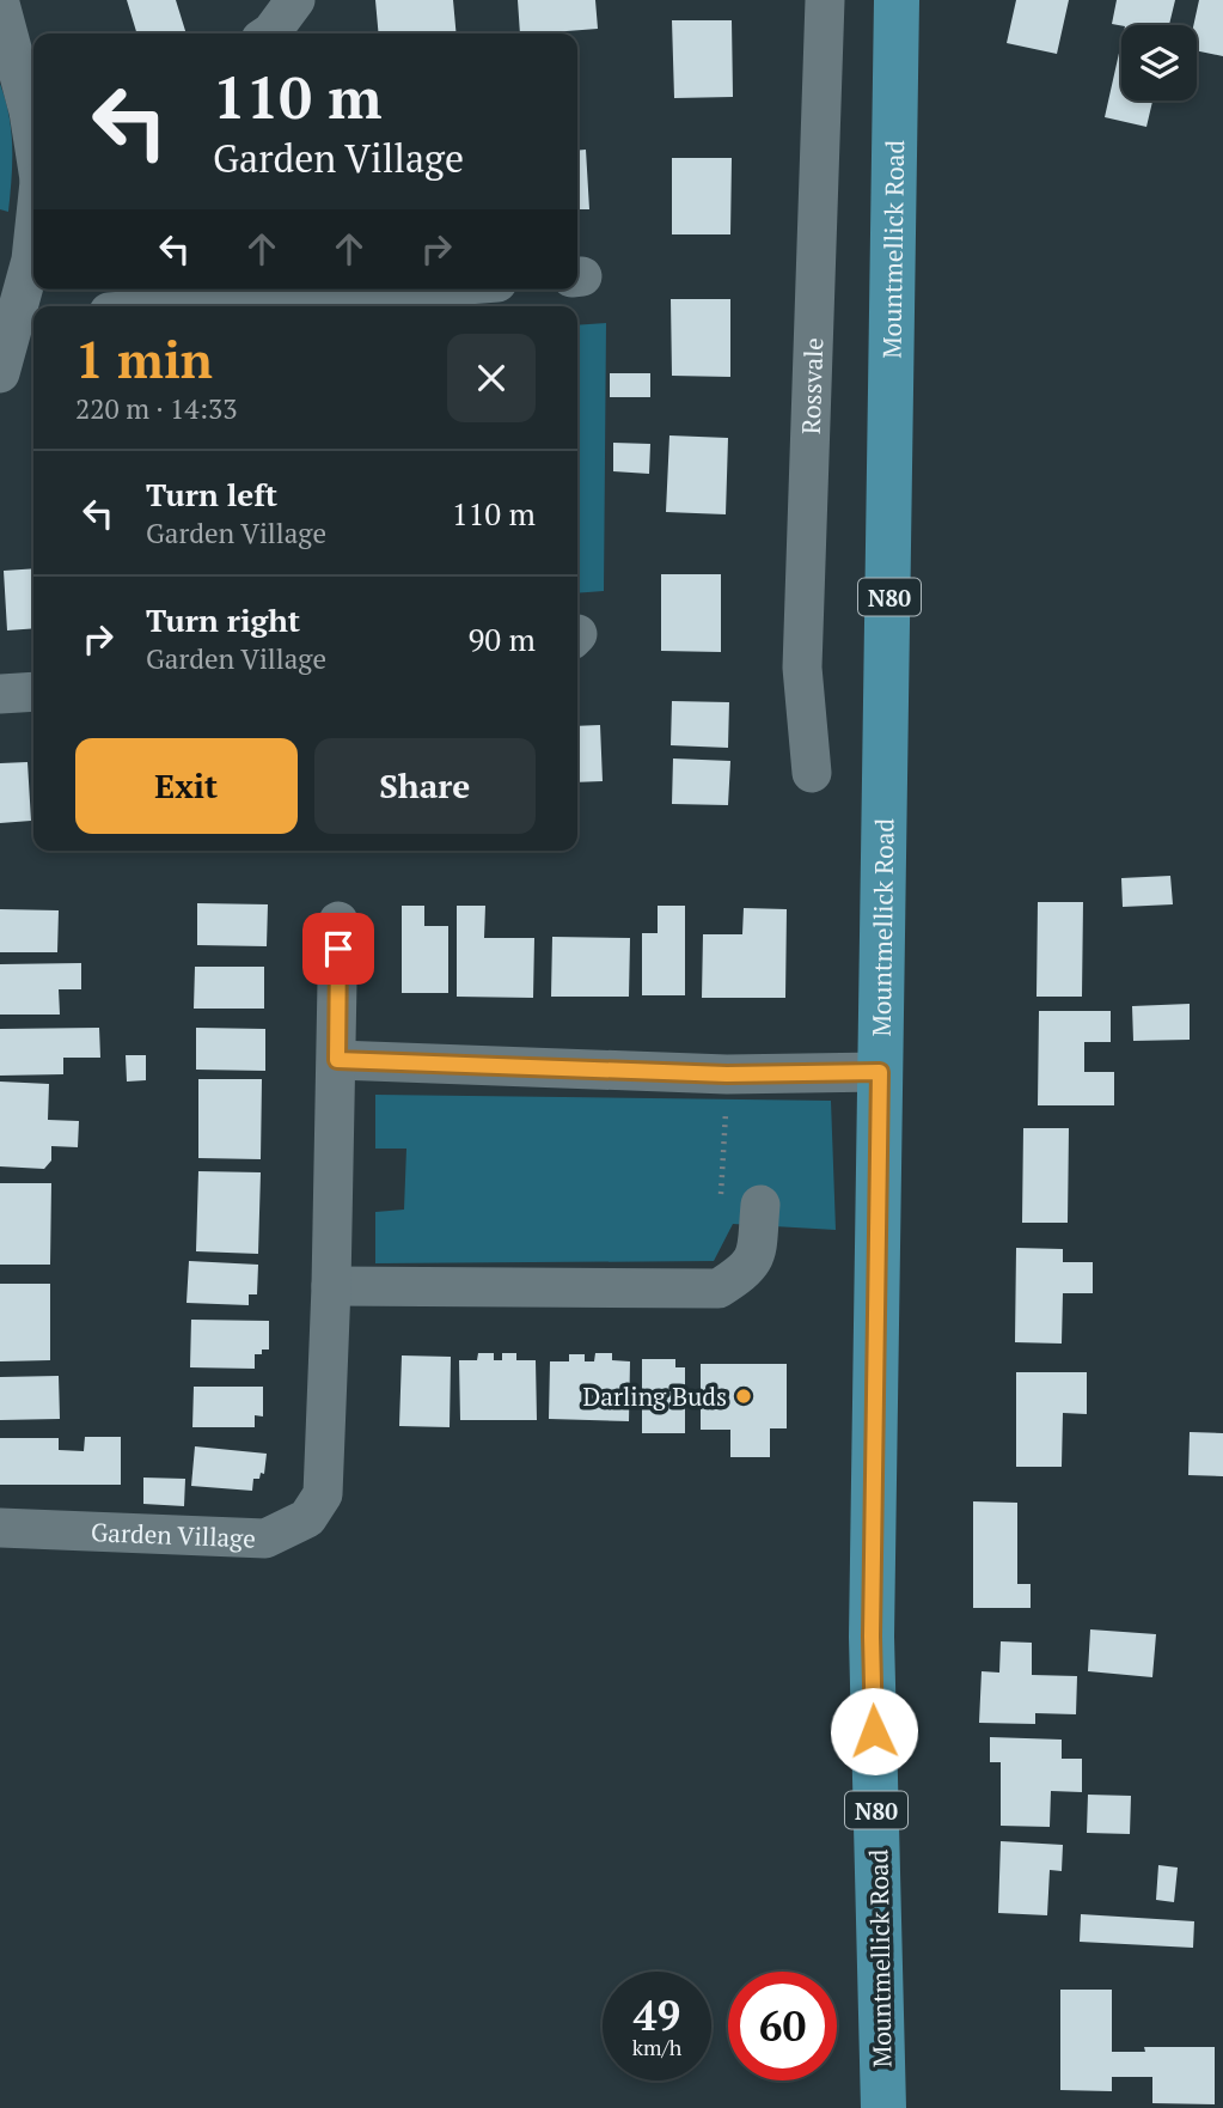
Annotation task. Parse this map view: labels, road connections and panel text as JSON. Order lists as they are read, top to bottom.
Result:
{
  "streets": {
    "main road": ["Mountmellick Road", "N80"],
    "street": ["Rossvale", "Garden Village"]
  },
  "places": ["Darling Buds"],
  "page": {
    "turn": ["110 m", "Garden Village"],
    "heading": ["1 min", "220 m · 14:33"],
    "list": [
      {
        "name": "Turn left",
        "note": "Garden Village",
        "value": "110 m"
      },
      {
        "name": "Turn right",
        "note": "Garden Village",
        "value": "90 m"
      }
    ],
    "buttons": ["Exit", "Share"],
    "speed": "49 km/h",
    "limit": "60"
  }
}
